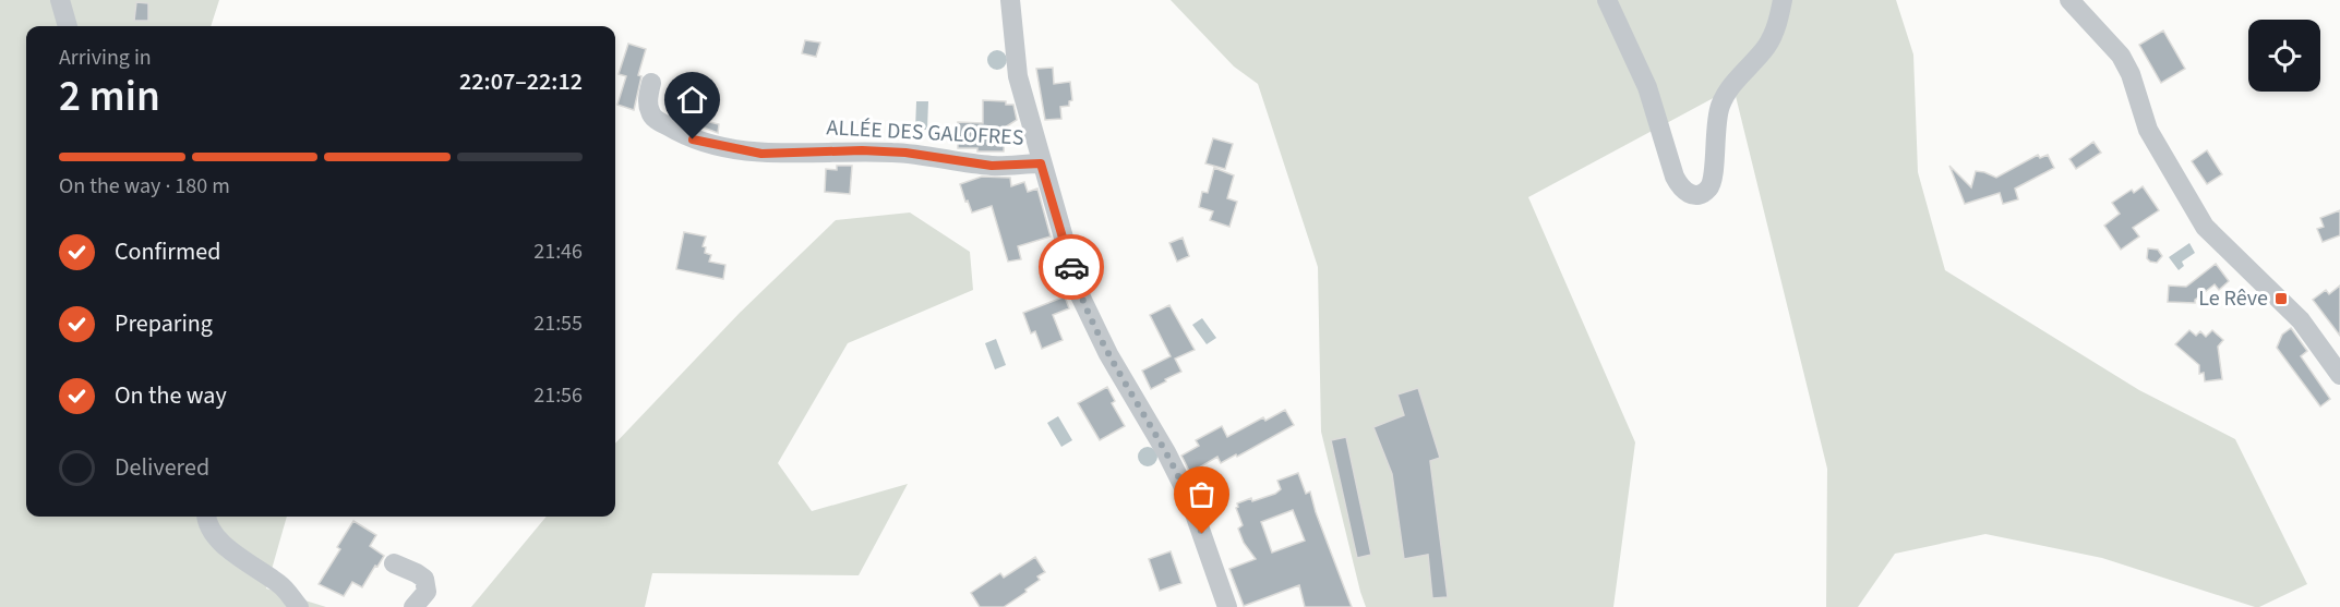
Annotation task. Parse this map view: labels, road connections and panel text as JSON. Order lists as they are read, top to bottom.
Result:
{
  "streets": {
    "street": ["ALLÉE DES GALOFRES"]
  },
  "places": {
    "transit": ["Le Rêve"]
  },
  "page": {
    "heading": ["2 min", "Arriving in", "22:07–22:12"],
    "bar": "On the way · 180 m",
    "list": [
      ["Confirmed", "21:46"],
      ["Preparing", "21:55"],
      ["On the way", "21:56"],
      "Delivered"
    ]
  }
}
